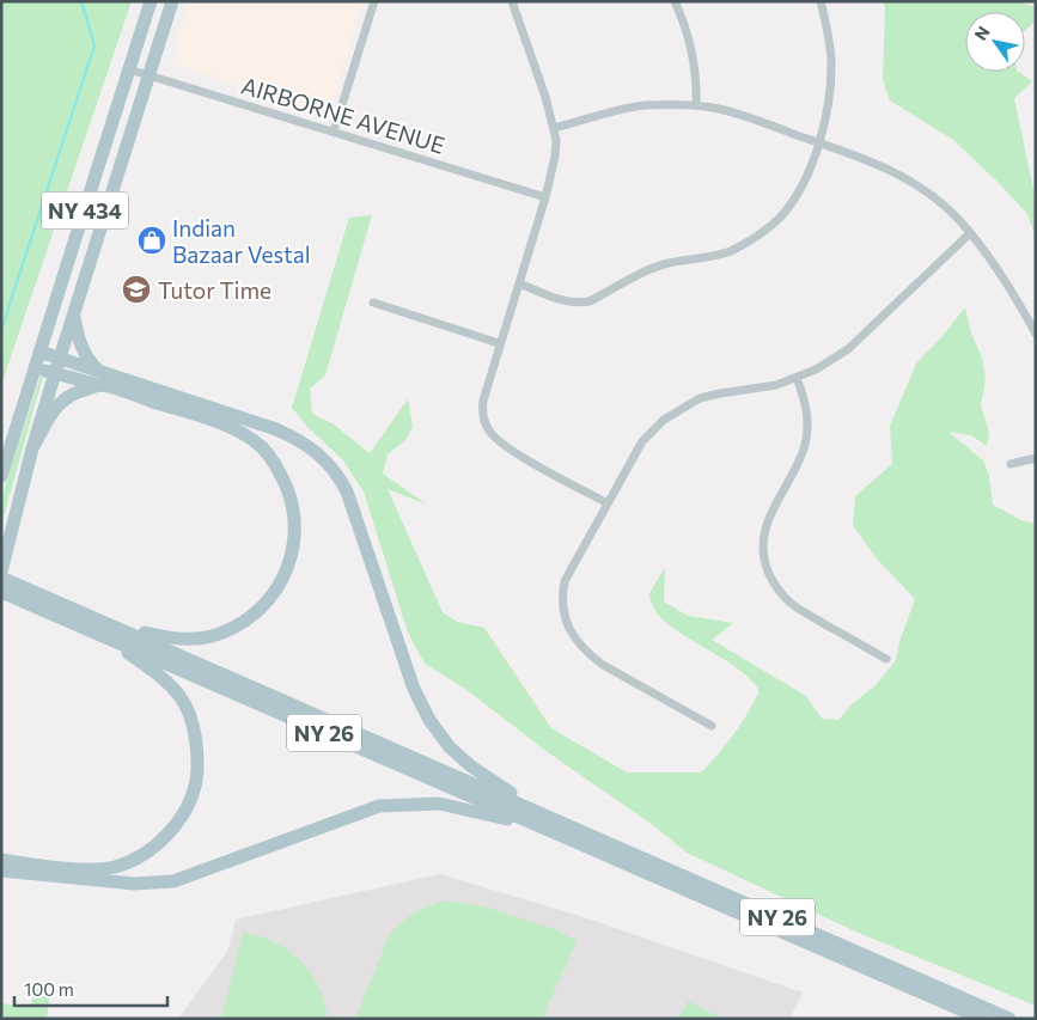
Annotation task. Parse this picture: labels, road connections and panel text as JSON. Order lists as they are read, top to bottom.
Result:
{
  "streets": {
    "main road": ["NY 434", "NY 26"],
    "street": ["AIRBORNE AVENUE"]
  },
  "crossings": [
    ["AIRBORNE AVENUE", "NY 434"]
  ],
  "places": {
    "shop": ["Indian Bazaar Vestal"],
    "school or university": ["Tutor Time"]
  },
  "scale_bar": "100 m",
  "north": "top left"
}
